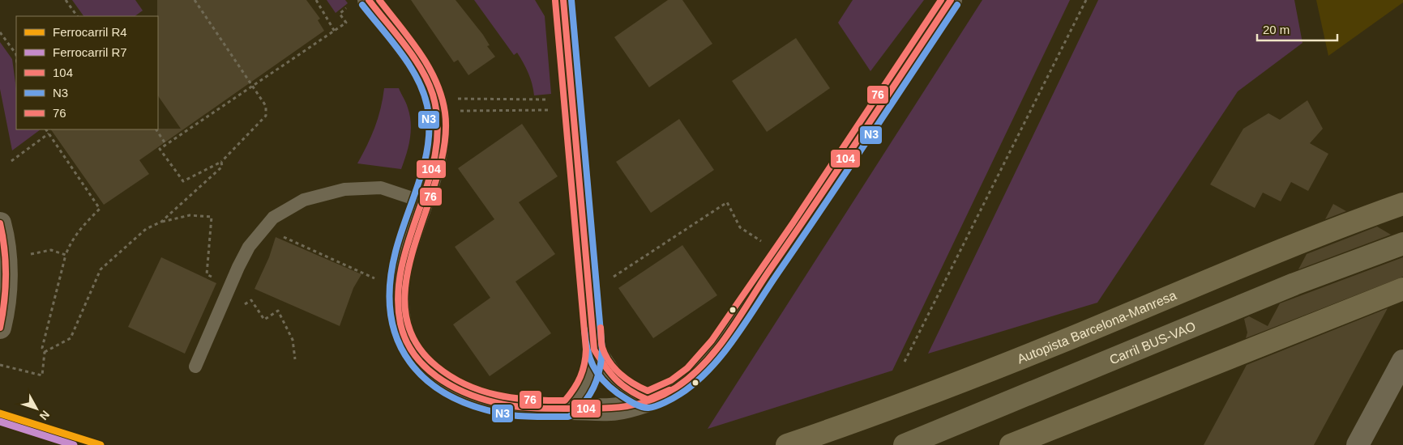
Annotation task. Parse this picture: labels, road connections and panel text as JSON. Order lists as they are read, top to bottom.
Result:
{
  "streets": {
    "highway": ["Autopista Barcelona-Manresa", "Carril BUS-VAO"]
  },
  "lines": [
    "transit line 104",
    "transit line N3",
    "transit line 76",
    "rail line R4",
    "rail line R7"
  ],
  "legend": [
    "Ferrocarril R4",
    "Ferrocarril R7",
    "104",
    "N3",
    "76"
  ],
  "scale_bar": "20 m",
  "north": "bottom right"
}
